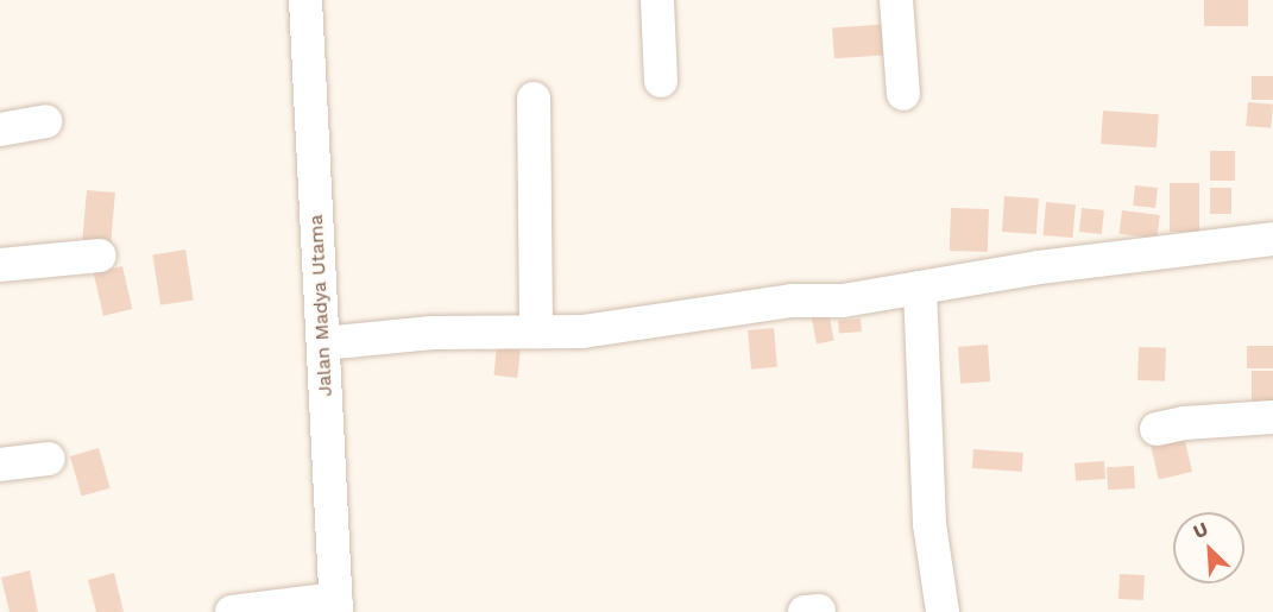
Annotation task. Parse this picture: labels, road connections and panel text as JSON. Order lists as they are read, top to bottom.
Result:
{
  "streets": {
    "street": ["Jalan Madya Utama"]
  },
  "north": "top left"
}
